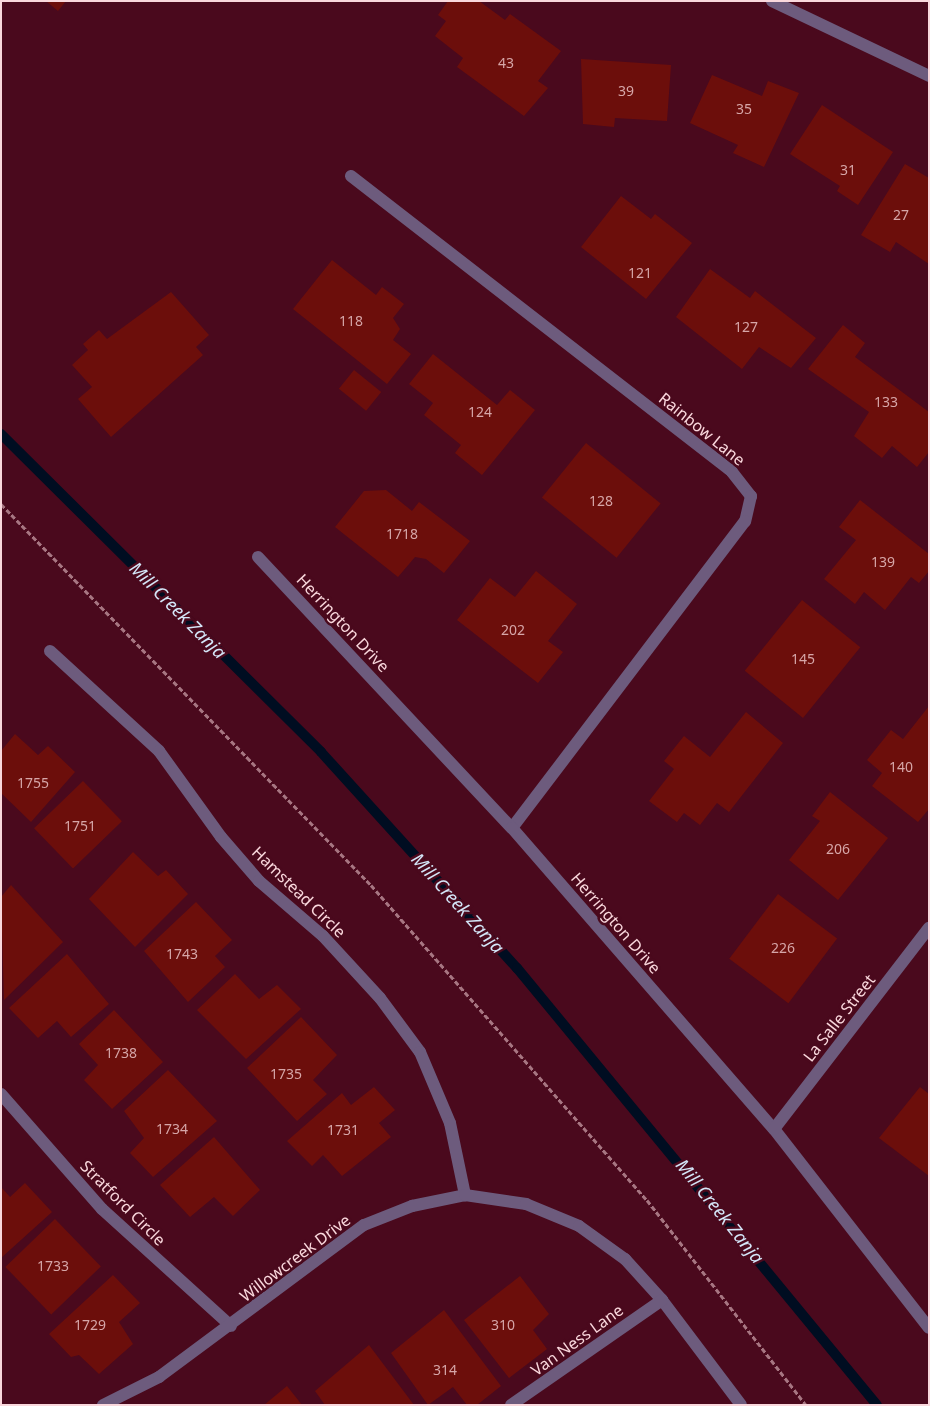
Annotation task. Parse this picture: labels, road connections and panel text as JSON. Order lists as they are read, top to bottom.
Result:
{
  "streets": {
    "street": [
      "Rainbow Lane",
      "Herrington Drive",
      "Hamstead Circle",
      "La Salle Street",
      "Stratford Circle",
      "Willowcreek Drive",
      "Van Ness Lane"
    ]
  },
  "crossings": [
    ["Rainbow Lane", "Herrington Drive"],
    ["Herrington Drive", "La Salle Street"],
    ["Hamstead Circle", "Willowcreek Drive"],
    ["Stratford Circle", "Willowcreek Drive"],
    ["Willowcreek Drive", "Van Ness Lane"]
  ],
  "water": ["Mill Creek Zanja"],
  "house_numbers": [
    "43",
    "39",
    "35",
    "31",
    "27",
    "121",
    "118",
    "127",
    "133",
    "124",
    "128",
    "1718",
    "139",
    "202",
    "145",
    "140",
    "1755",
    "1751",
    "206",
    "226",
    "1743",
    "1738",
    "1735",
    "1734",
    "1731",
    "1733",
    "1729",
    "310",
    "314"
  ]
}
